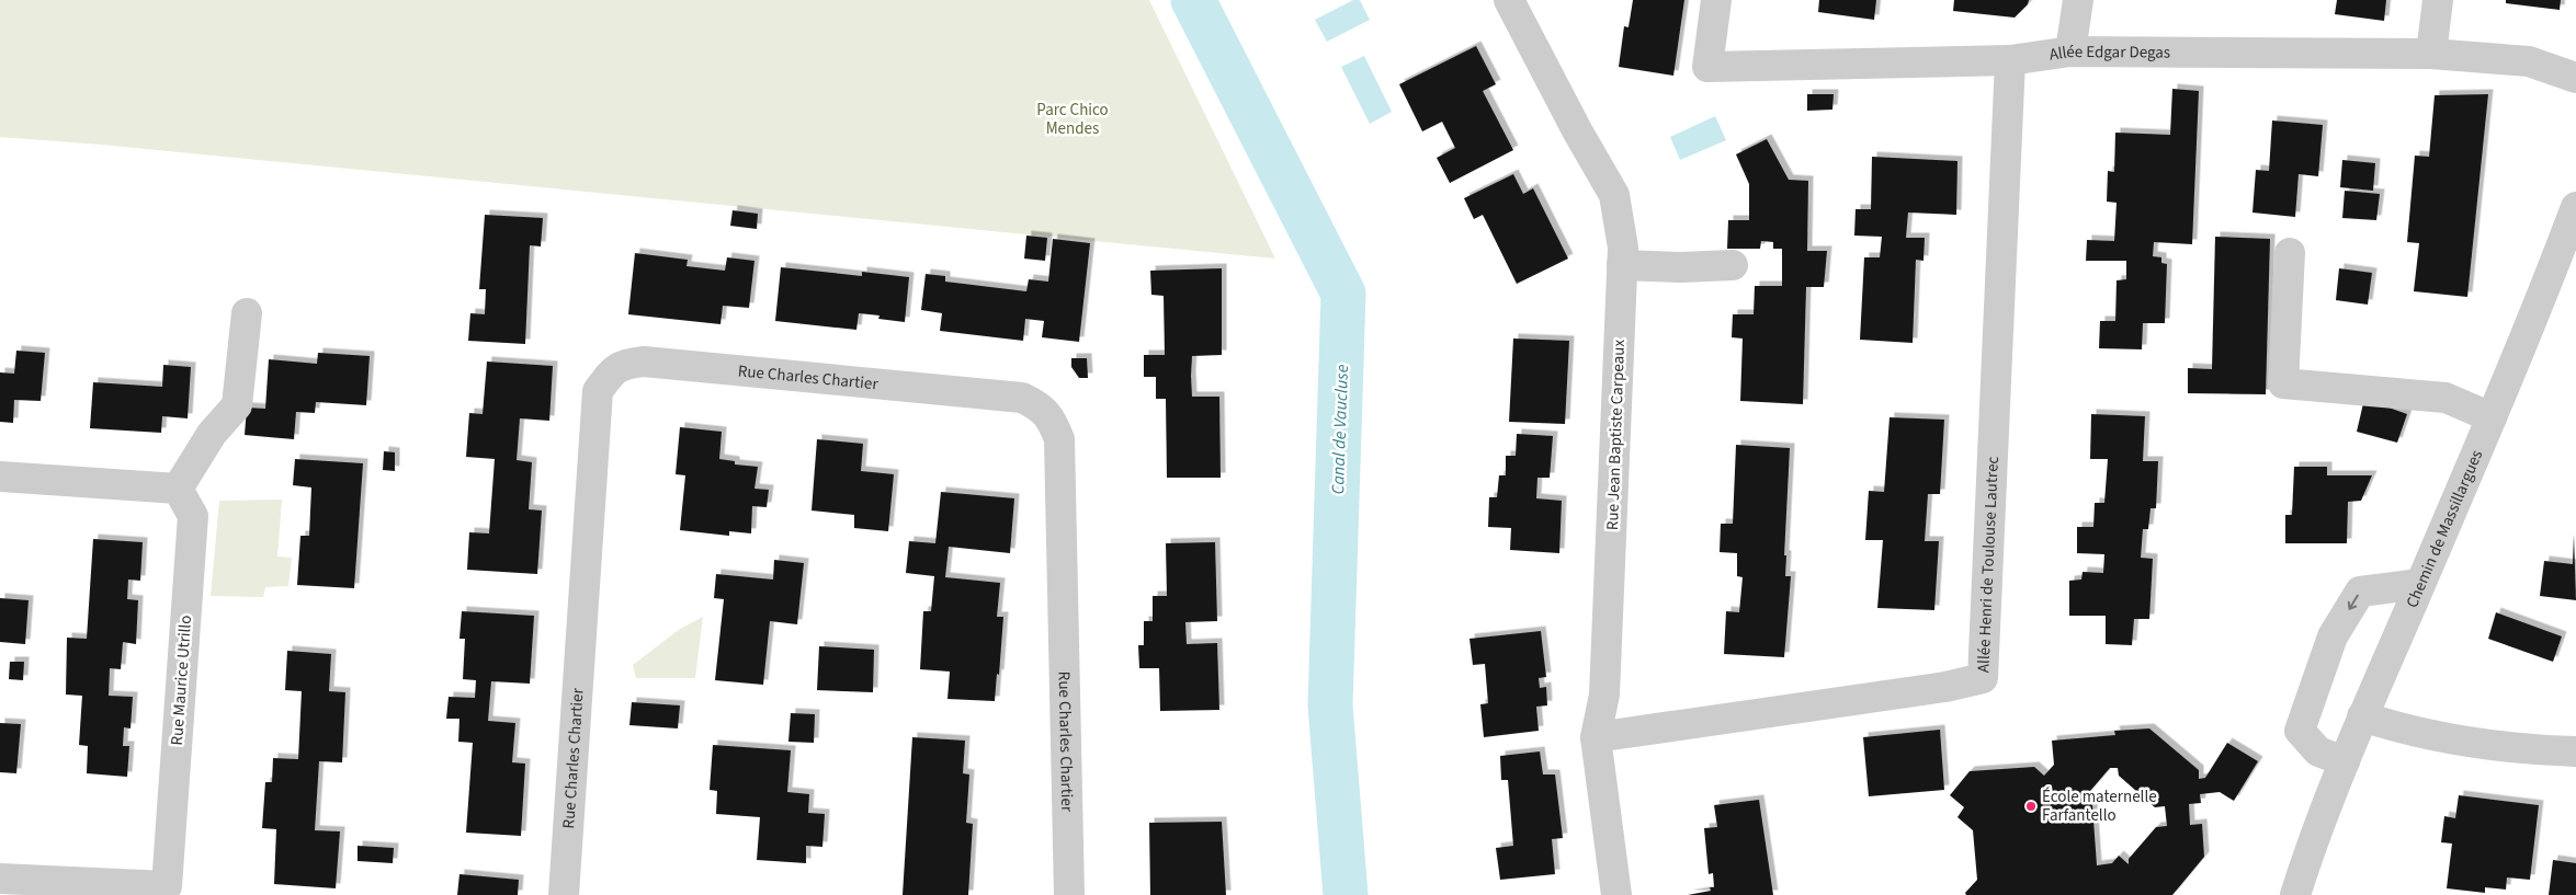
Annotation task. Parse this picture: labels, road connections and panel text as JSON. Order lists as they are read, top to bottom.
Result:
{
  "streets": {
    "street": [
      "Allée Edgar Degas",
      "Rue Charles Chartier",
      "Rue Jean Baptiste Carpeaux",
      "Chemin de Massillargues",
      "Allée Henri de Toulouse Lautrec",
      "Rue Maurice Utrillo"
    ]
  },
  "crossings": [
    ["Allée Edgar Degas", "Allée Henri de Toulouse Lautrec"],
    ["Rue Jean Baptiste Carpeaux", "Allée Henri de Toulouse Lautrec"]
  ],
  "water": ["Canal de Vaucluse"],
  "parks": ["Parc Chico Mendes"],
  "places": ["École maternelle Farfantello"]
}
